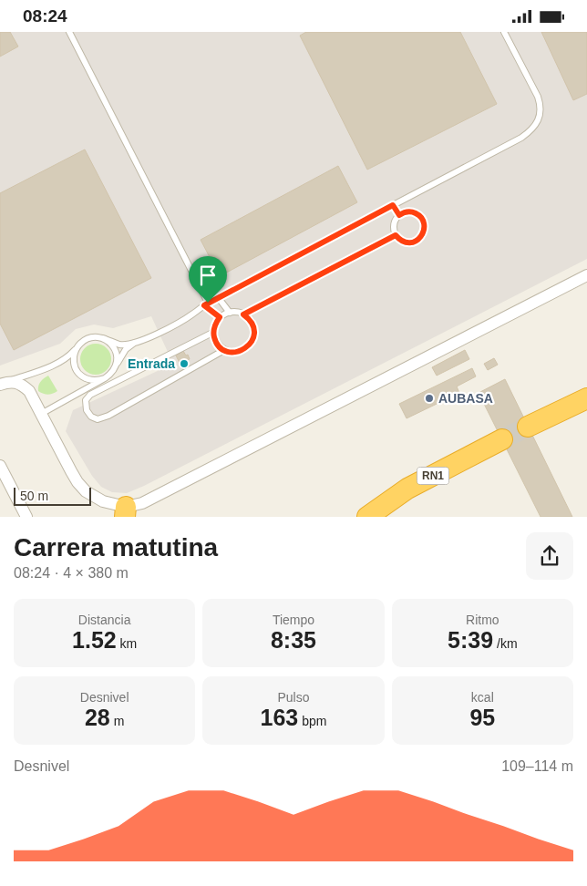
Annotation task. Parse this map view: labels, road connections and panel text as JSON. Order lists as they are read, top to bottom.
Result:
{
  "streets": {
    "highway": ["RN1"]
  },
  "places": ["Entrada", "AUBASA"],
  "scale_bar": "50 m",
  "page": {
    "status": "08:24",
    "scale": "50 m",
    "heading": ["Carrera matutina", "08:24 · 4 × 380 m"],
    "stats": [
      ["Distancia", "1.52 km"],
      ["Tiempo", "8:35"],
      ["Ritmo", "5:39 /km"],
      ["Desnivel", "28 m"],
      ["Pulso", "163 bpm"],
      ["kcal", "95"]
    ],
    "chart": ["Desnivel", "109–114 m"]
  }
}
